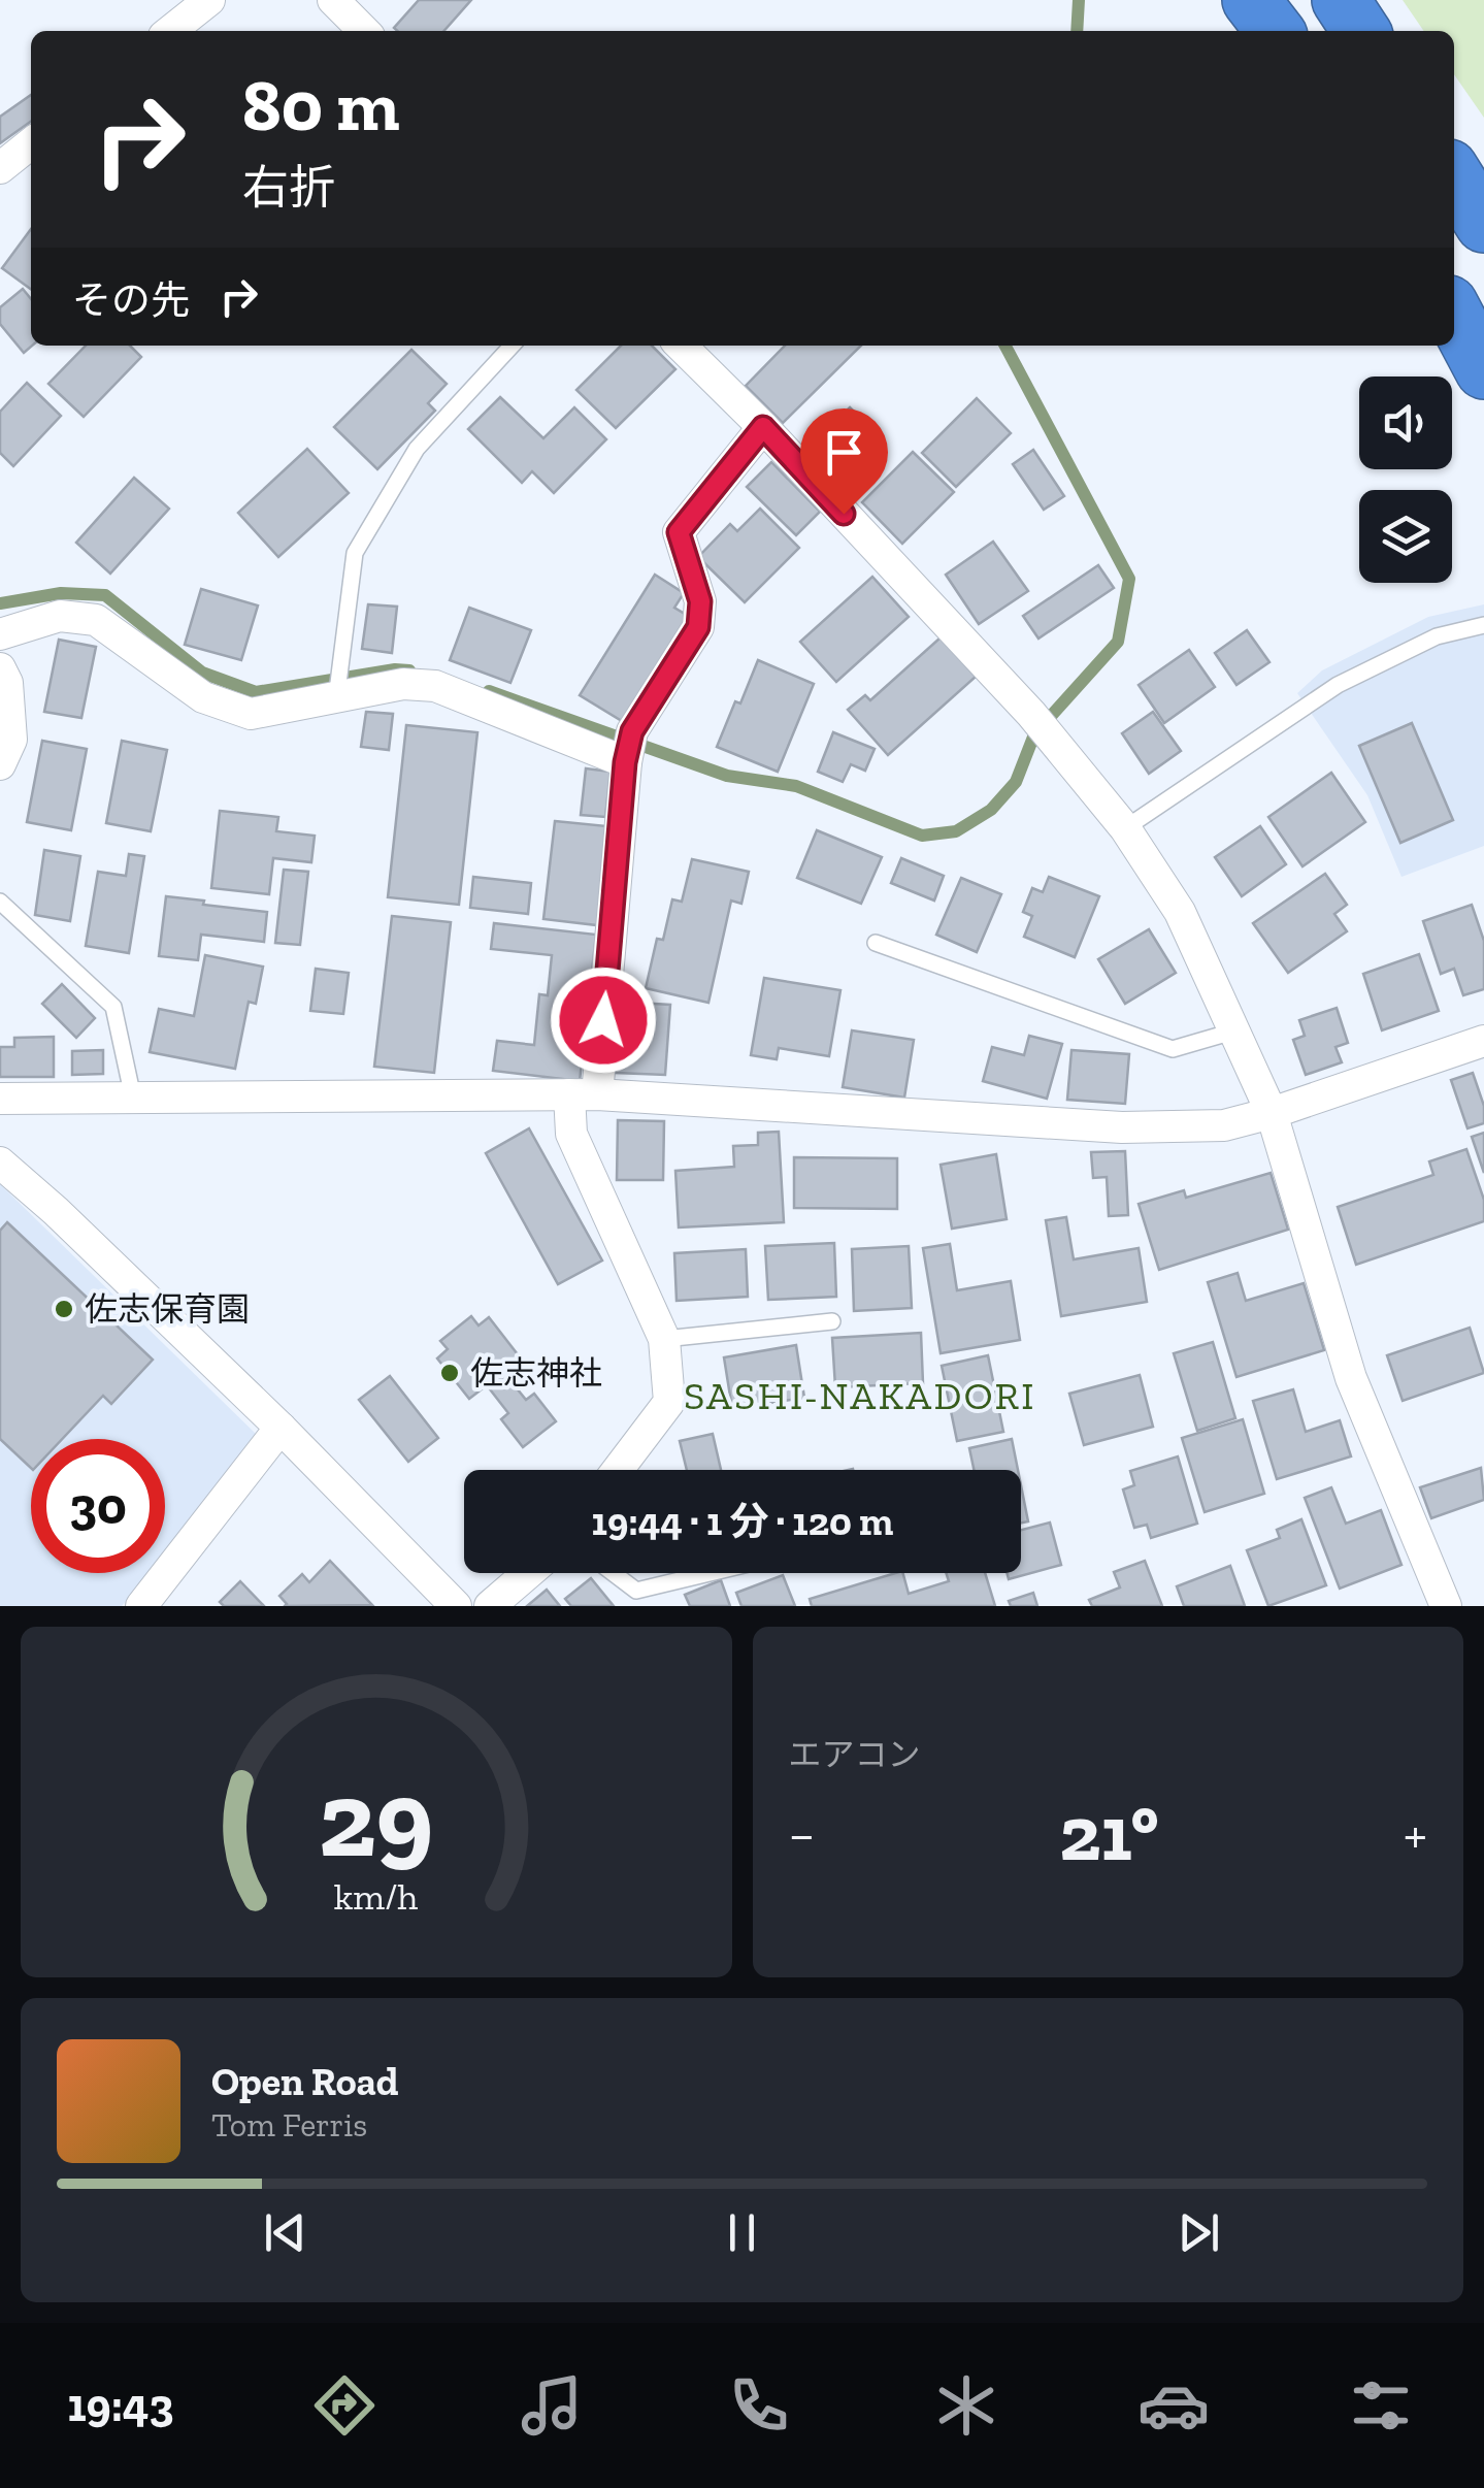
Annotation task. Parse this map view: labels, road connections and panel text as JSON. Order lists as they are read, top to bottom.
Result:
{
  "districts": ["SASHI-NAKADORI"],
  "places": ["佐志保育園", "佐志神社"],
  "page": {
    "turn": ["80 m", "右折"],
    "then": "その先",
    "limit": "30",
    "trip": "19:44 · 1 分 · 120 m",
    "tile": "エアコン",
    "heat": ["−", "21°", "+"],
    "song": ["Open Road", "Tom Ferris"],
    "tabs": "19:43",
    "gauge": ["29", "km/h"]
  }
}
